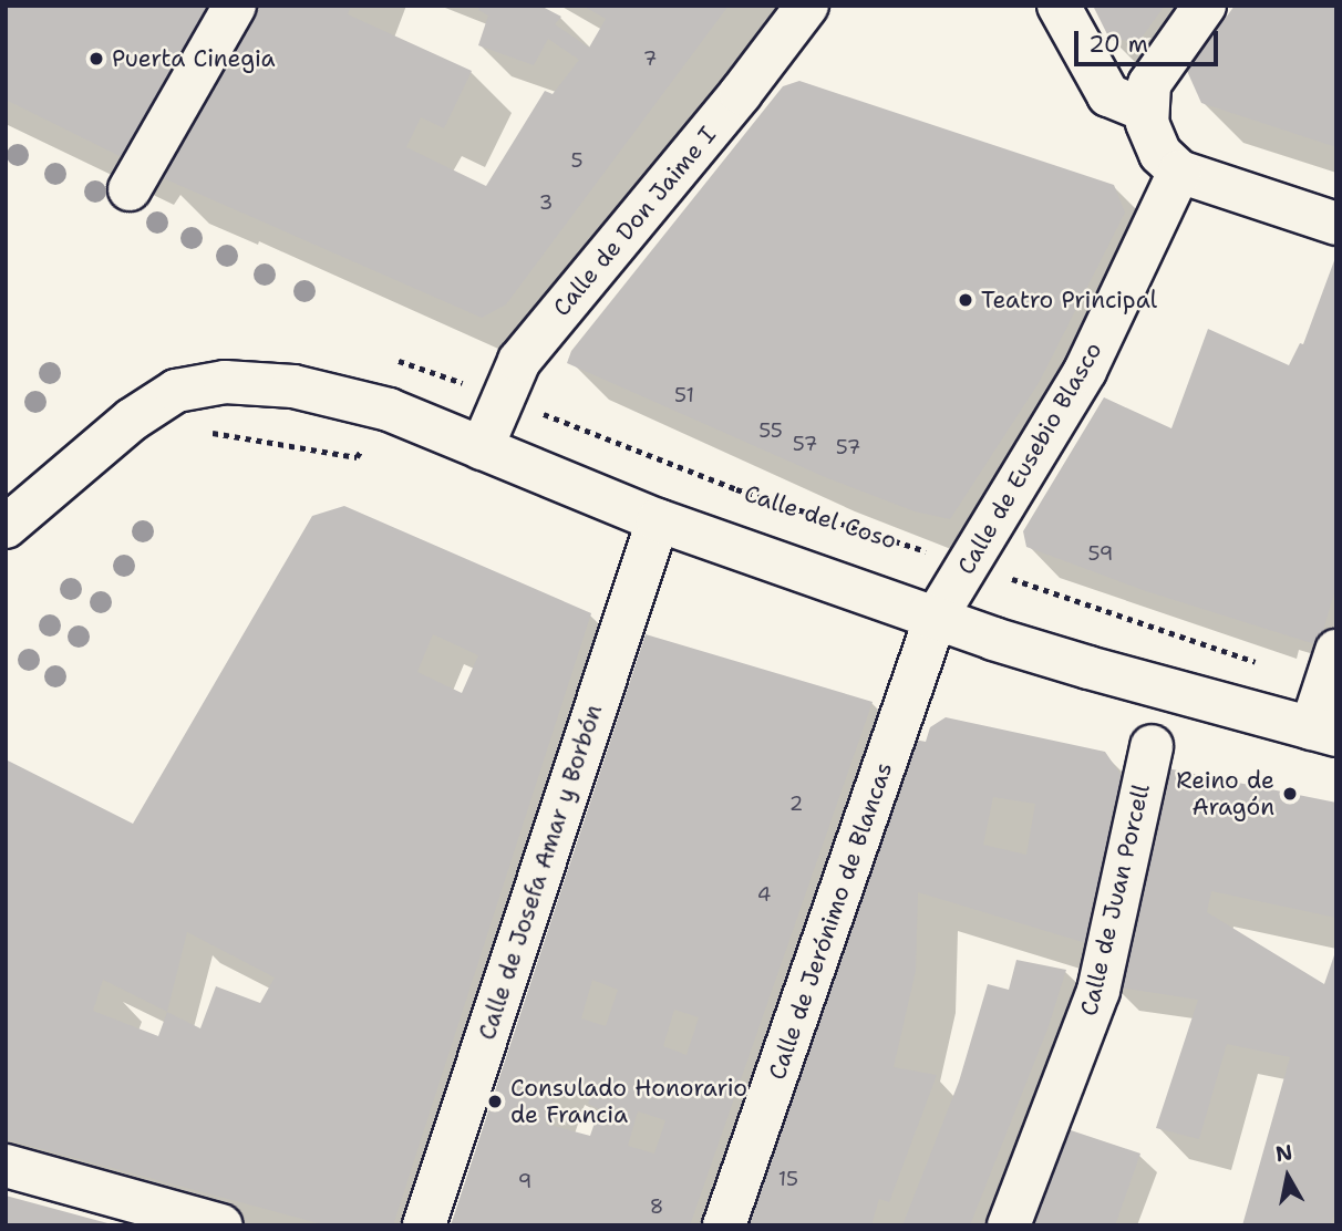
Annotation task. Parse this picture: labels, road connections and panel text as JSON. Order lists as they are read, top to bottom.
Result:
{
  "streets": {
    "street": [
      "Calle de Don Jaime I",
      "Calle de Eusebio Blasco",
      "Calle de Josefa Amar y Borbón",
      "Calle de Juan Porcell",
      "Calle de Jerónimo de Blancas"
    ],
    "path": ["Calle del Coso"]
  },
  "crossings": [
    ["Calle de Don Jaime I", "Calle del Coso"],
    ["Calle de Eusebio Blasco", "Calle del Coso"],
    ["Calle de Eusebio Blasco", "Calle de Jerónimo de Blancas"]
  ],
  "places": [
    "Puerta Cinegia",
    "Teatro Principal",
    "Reino de Aragón",
    "Consulado Honorario de Francia"
  ],
  "house_numbers": [
    "7",
    "5",
    "3",
    "51",
    "55",
    "57",
    "57",
    "59",
    "2",
    "4",
    "15",
    "9",
    "8"
  ],
  "scale_bar": "20 m",
  "north": "top"
}
